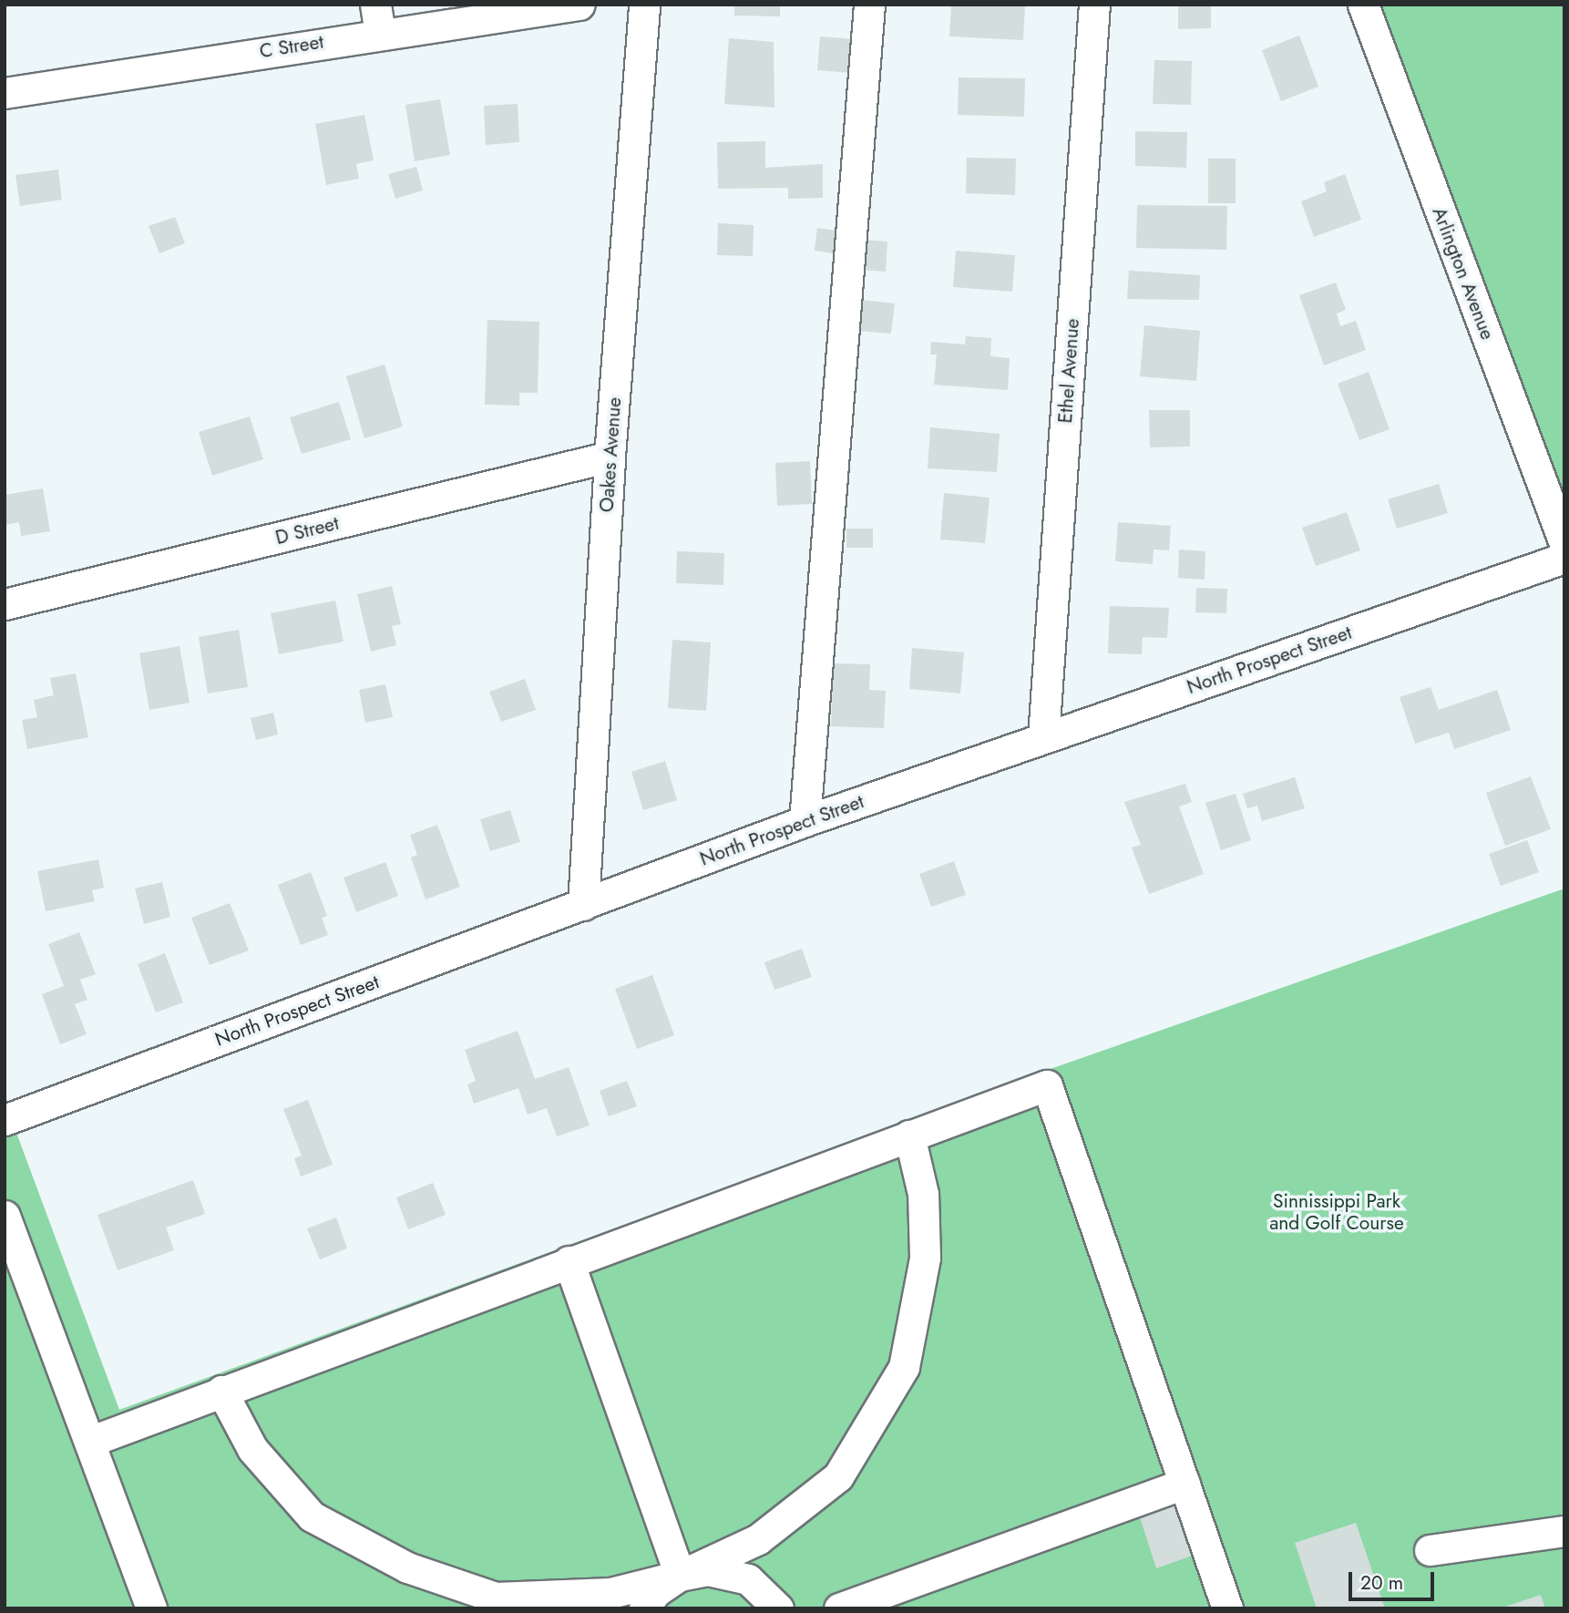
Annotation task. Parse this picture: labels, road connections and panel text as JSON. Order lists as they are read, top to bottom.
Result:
{
  "streets": {
    "street": [
      "C Street",
      "Arlington Avenue",
      "Ethel Avenue",
      "Oakes Avenue",
      "D Street",
      "North Prospect Street"
    ]
  },
  "crossings": [
    ["Ethel Avenue", "North Prospect Street"],
    ["Oakes Avenue", "D Street"],
    ["Oakes Avenue", "North Prospect Street"]
  ],
  "parks": ["Sinnissippi Park and Golf Course"],
  "scale_bar": "20 m"
}
